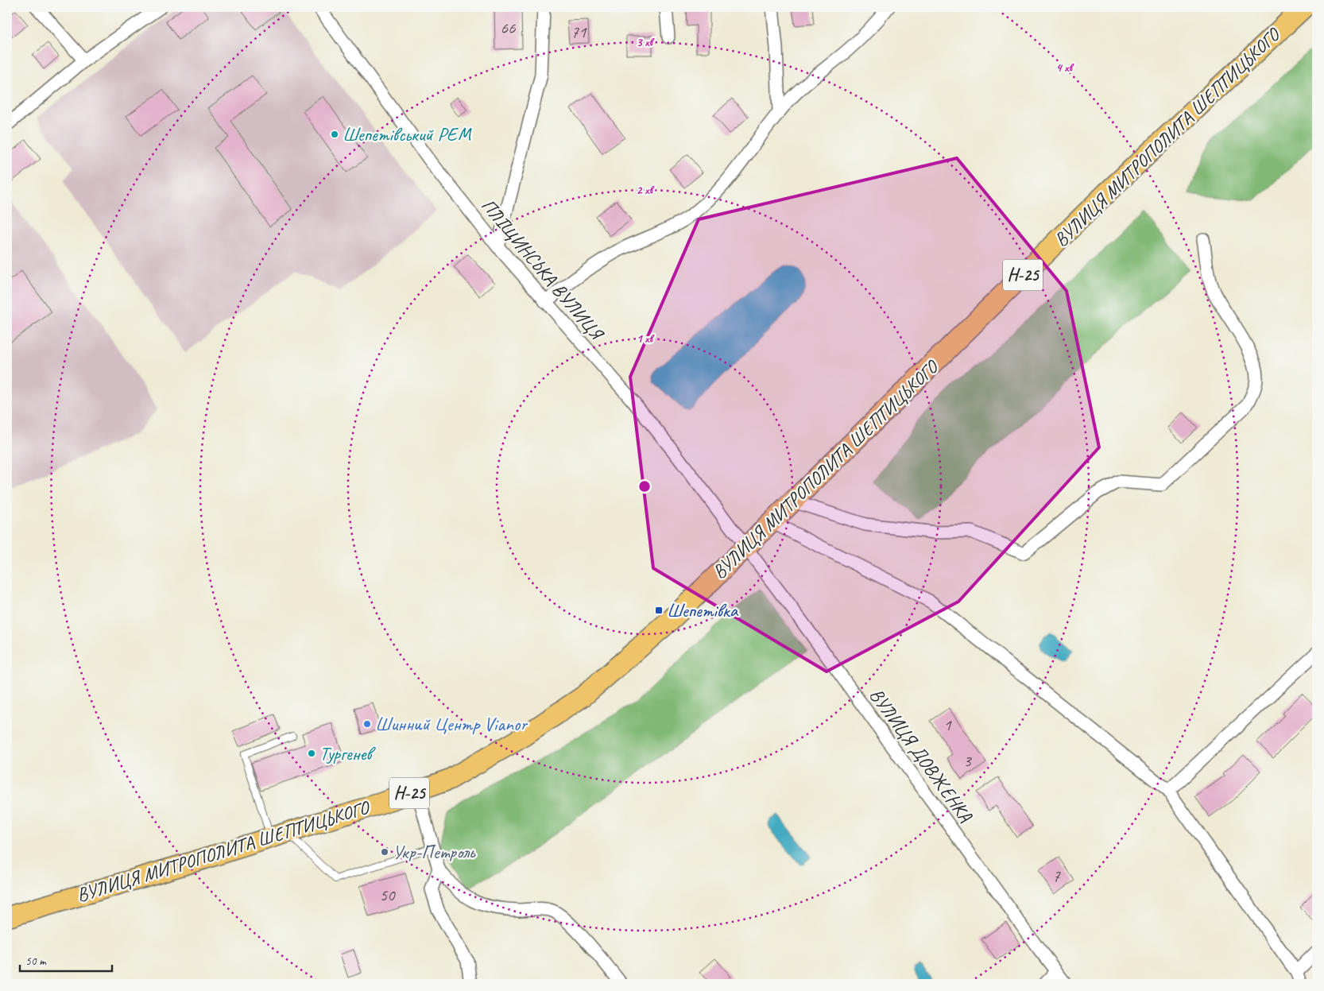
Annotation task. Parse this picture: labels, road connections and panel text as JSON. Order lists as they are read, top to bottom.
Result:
{
  "streets": {
    "main road": ["ВУЛИЦЯ МИТРОПОЛИТА ШЕПТИЦЬКОГО", "Н-25"],
    "street": ["ПЛІЩИНСЬКА ВУЛИЦЯ", "ВУЛИЦЯ ДОВЖЕНКА"]
  },
  "crossings": [
    ["ВУЛИЦЯ МИТРОПОЛИТА ШЕПТИЦЬКОГО", "ПЛІЩИНСЬКА ВУЛИЦЯ"],
    ["ВУЛИЦЯ МИТРОПОЛИТА ШЕПТИЦЬКОГО", "ВУЛИЦЯ ДОВЖЕНКА"],
    ["ПЛІЩИНСЬКА ВУЛИЦЯ", "ВУЛИЦЯ ДОВЖЕНКА"]
  ],
  "places": {
    "other": [
      "Шепетівський РЕМ",
      "Шинний Центр Vianor",
      "Тургенев",
      "Укр-Петроль"
    ],
    "transit": ["Шепетівка"]
  },
  "house_numbers": [
    "66",
    "71",
    "1",
    "3",
    "7",
    "50"
  ],
  "scale_bar": "50 m",
  "rings": [
    "3 хв",
    "4 хв",
    "2 хв",
    "1 хв"
  ]
}
